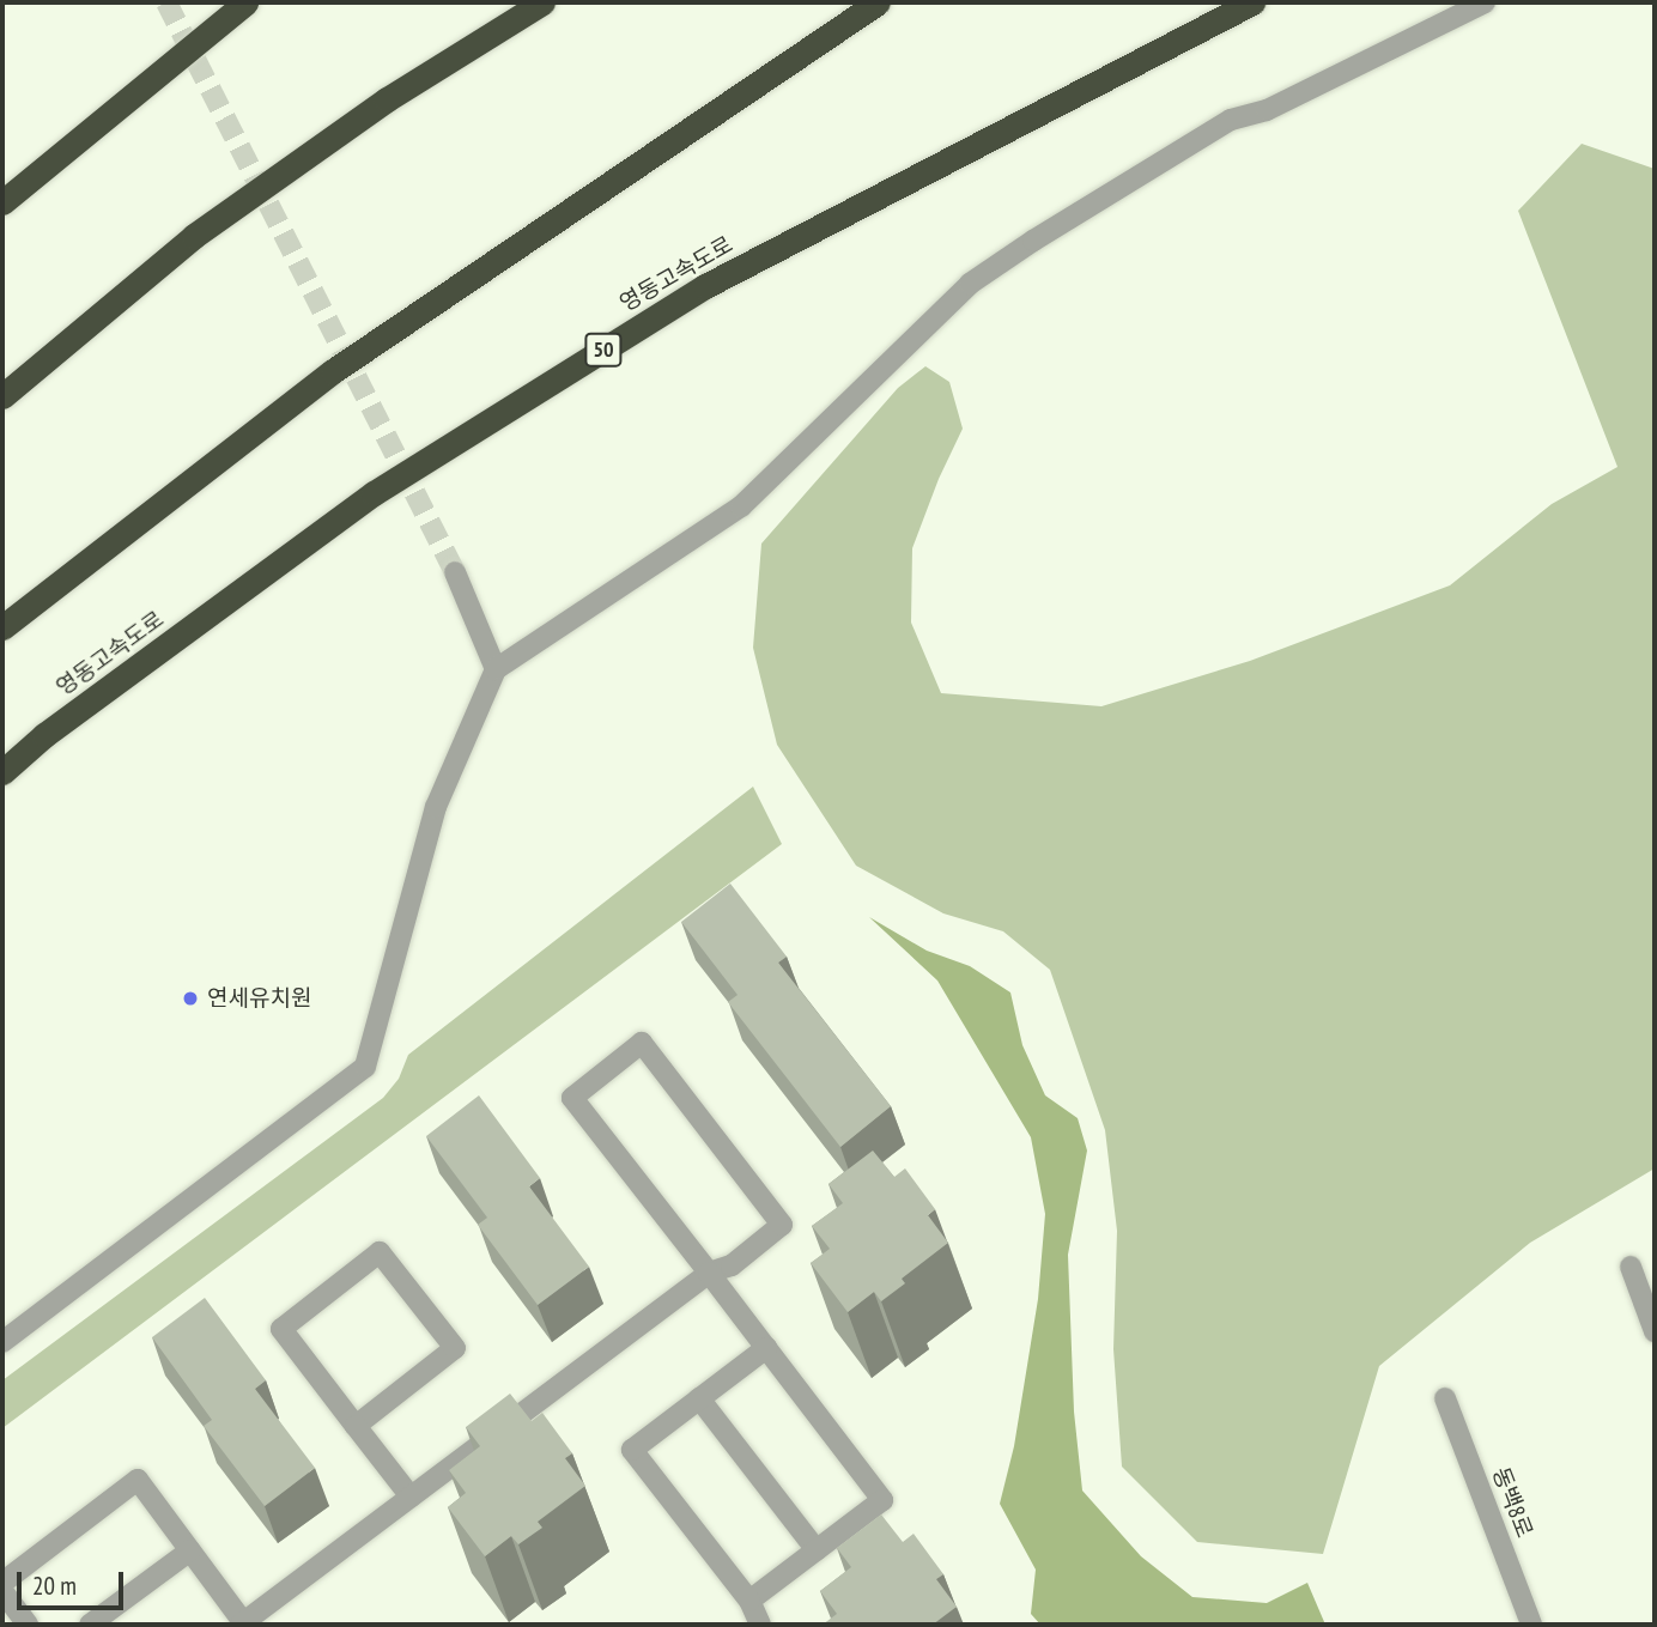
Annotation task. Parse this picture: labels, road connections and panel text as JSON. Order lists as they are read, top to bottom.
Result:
{
  "streets": {
    "highway": ["영동고속도로", "50"],
    "street": ["동백8로"]
  },
  "places": ["연세유치원"],
  "scale_bar": "20 m"
}
